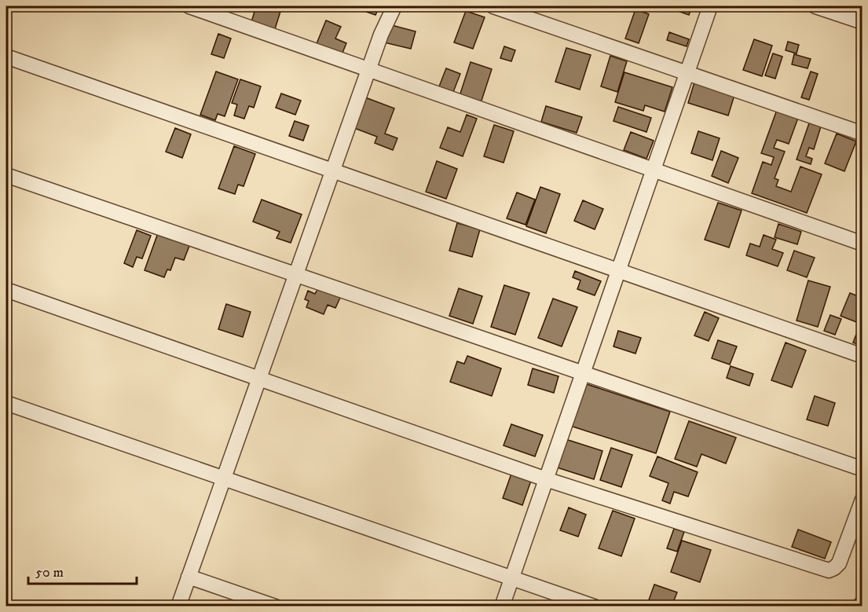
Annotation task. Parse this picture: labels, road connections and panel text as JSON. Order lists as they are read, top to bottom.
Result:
{
  "scale_bar": "50 m"
}
